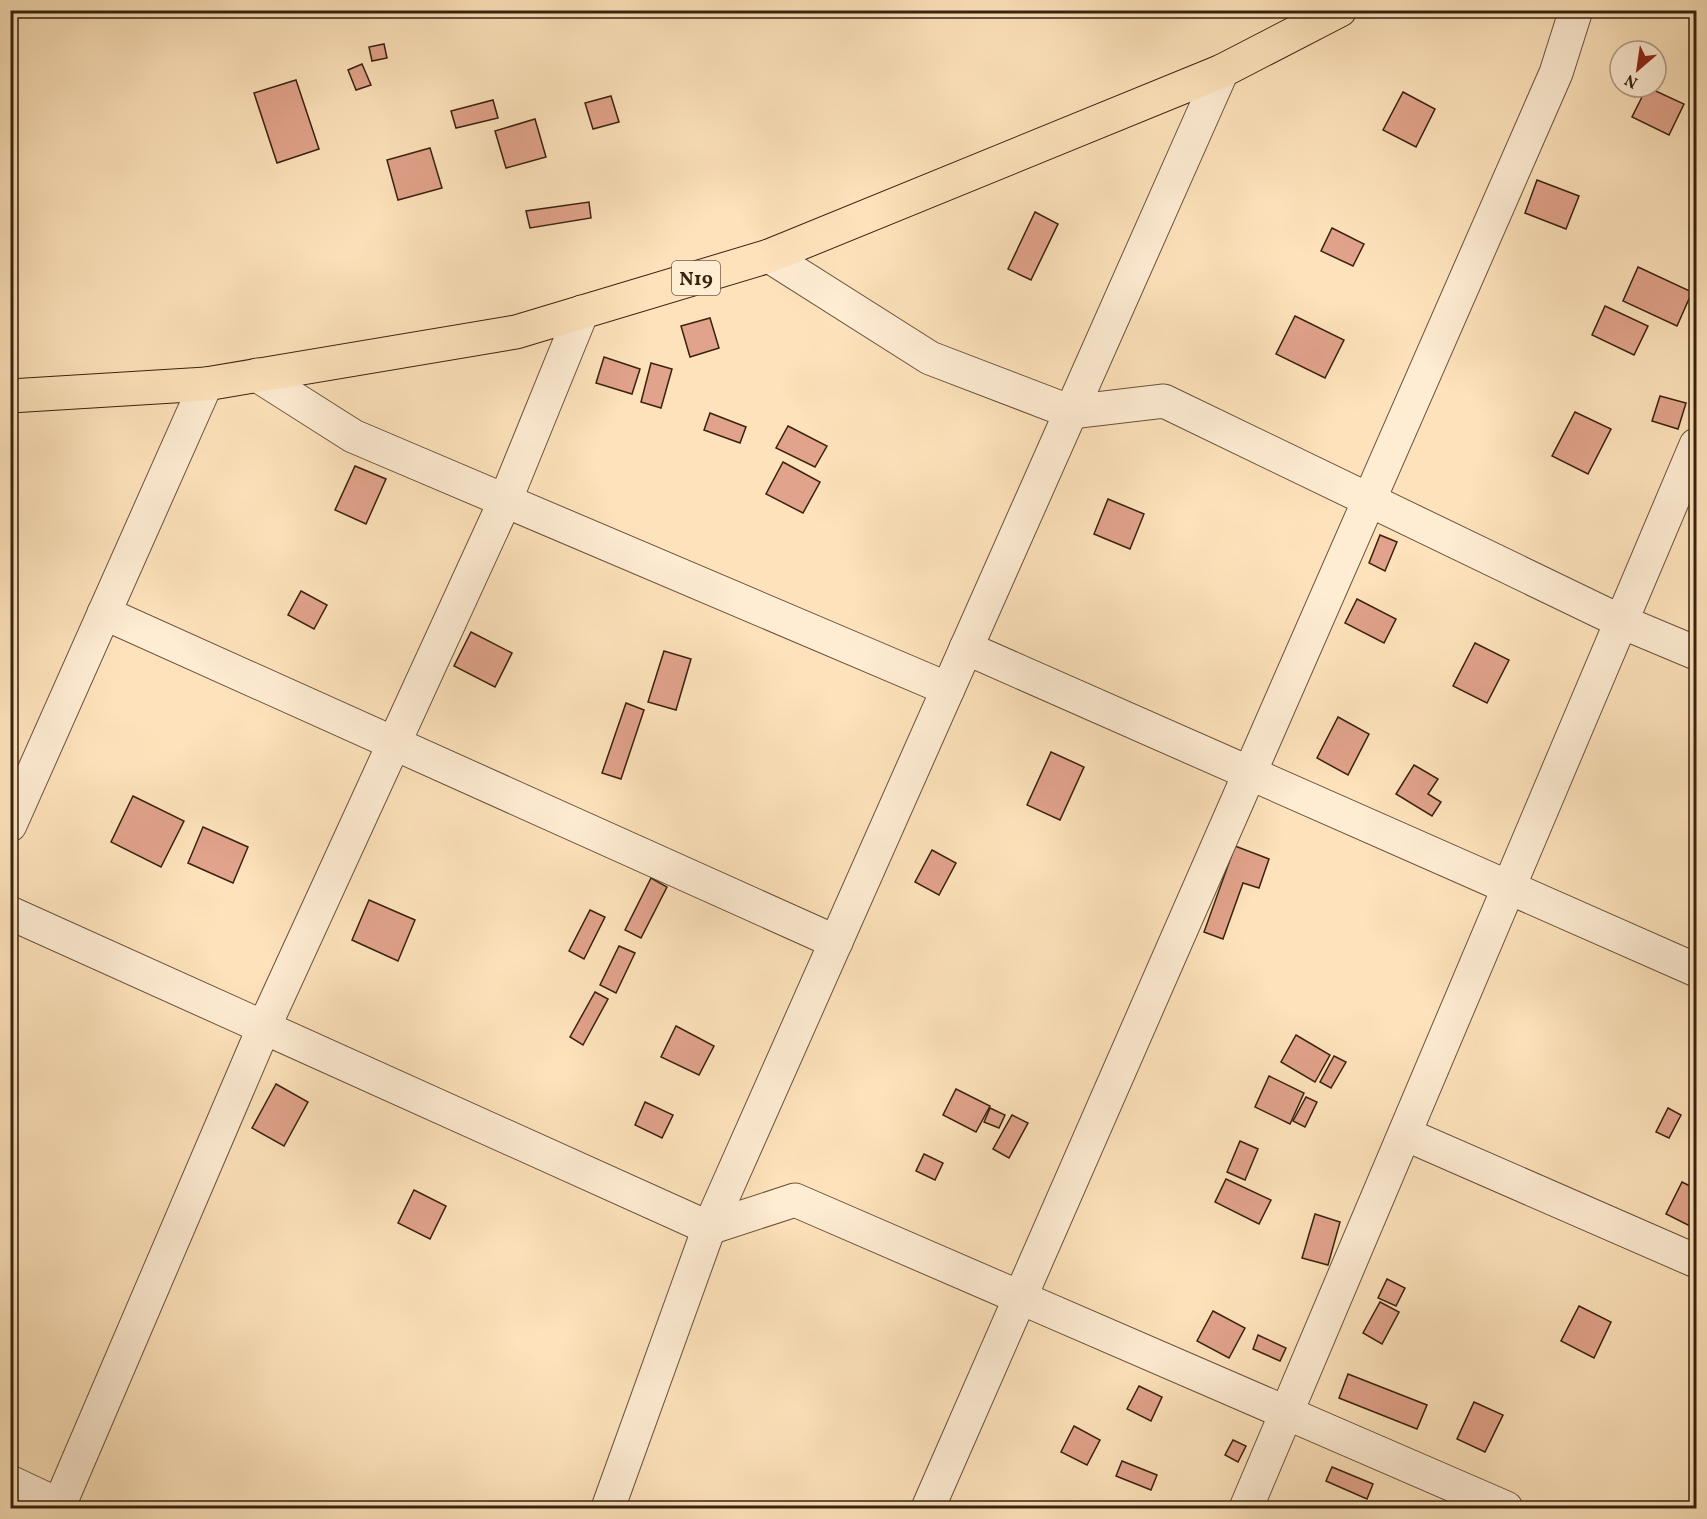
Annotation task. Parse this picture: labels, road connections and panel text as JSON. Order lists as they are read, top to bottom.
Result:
{
  "streets": {
    "main road": ["N19"]
  },
  "north": "bottom left"
}
